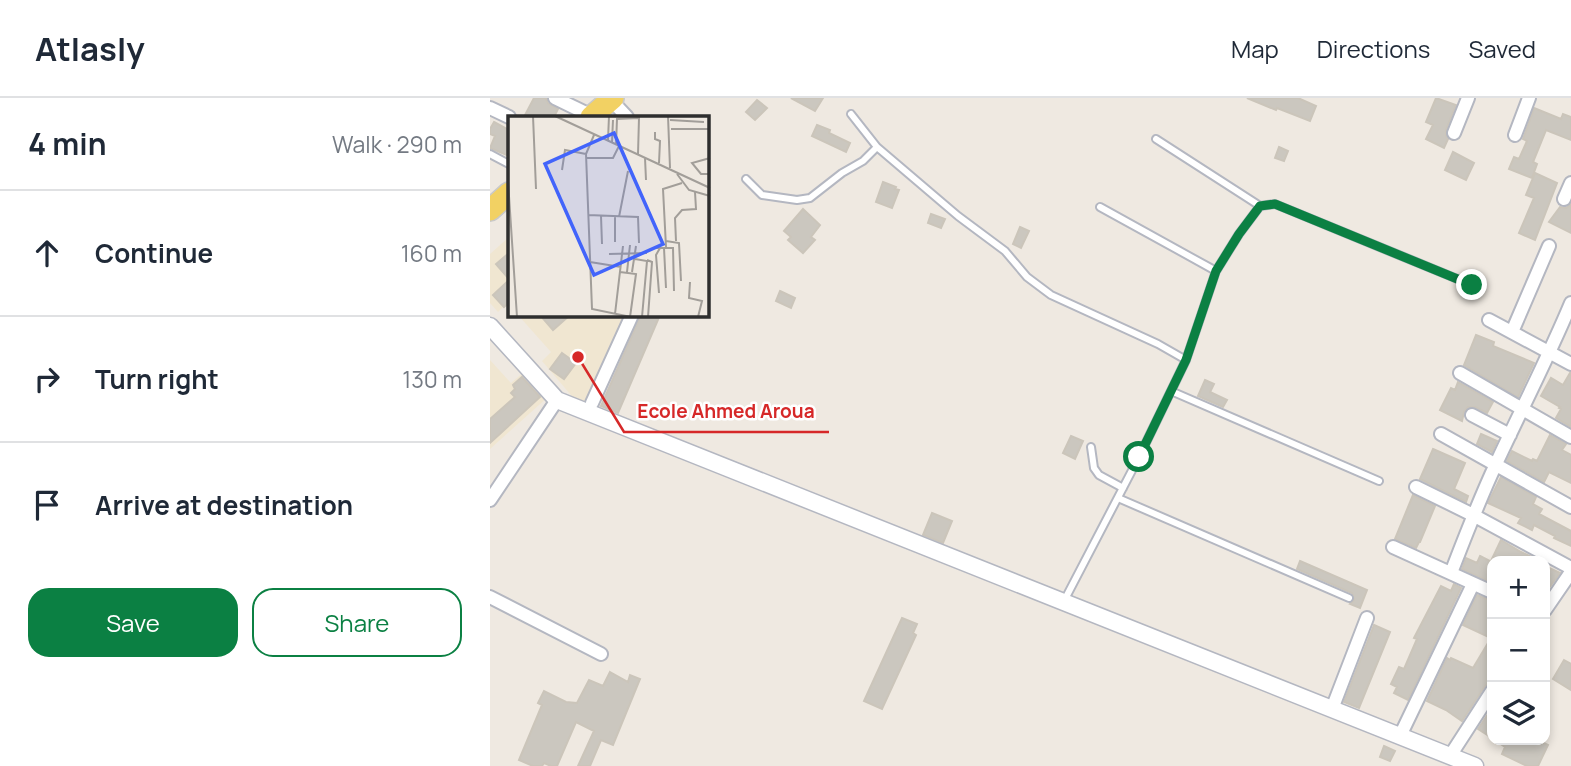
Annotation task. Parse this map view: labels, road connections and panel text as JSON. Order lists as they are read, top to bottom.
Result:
{
  "places": ["Ecole Ahmed Aroua"],
  "page": {
    "header": "Atlasly",
    "nav": ["Map", "Directions", "Saved"],
    "heading": ["4 min", "Walk · 290 m"],
    "list": [
      ["Continue", "160 m"],
      ["Turn right", "130 m"],
      "Arrive at destination"
    ],
    "map_buttons": ["+", "−"],
    "buttons": ["Save", "Share"]
  }
}
